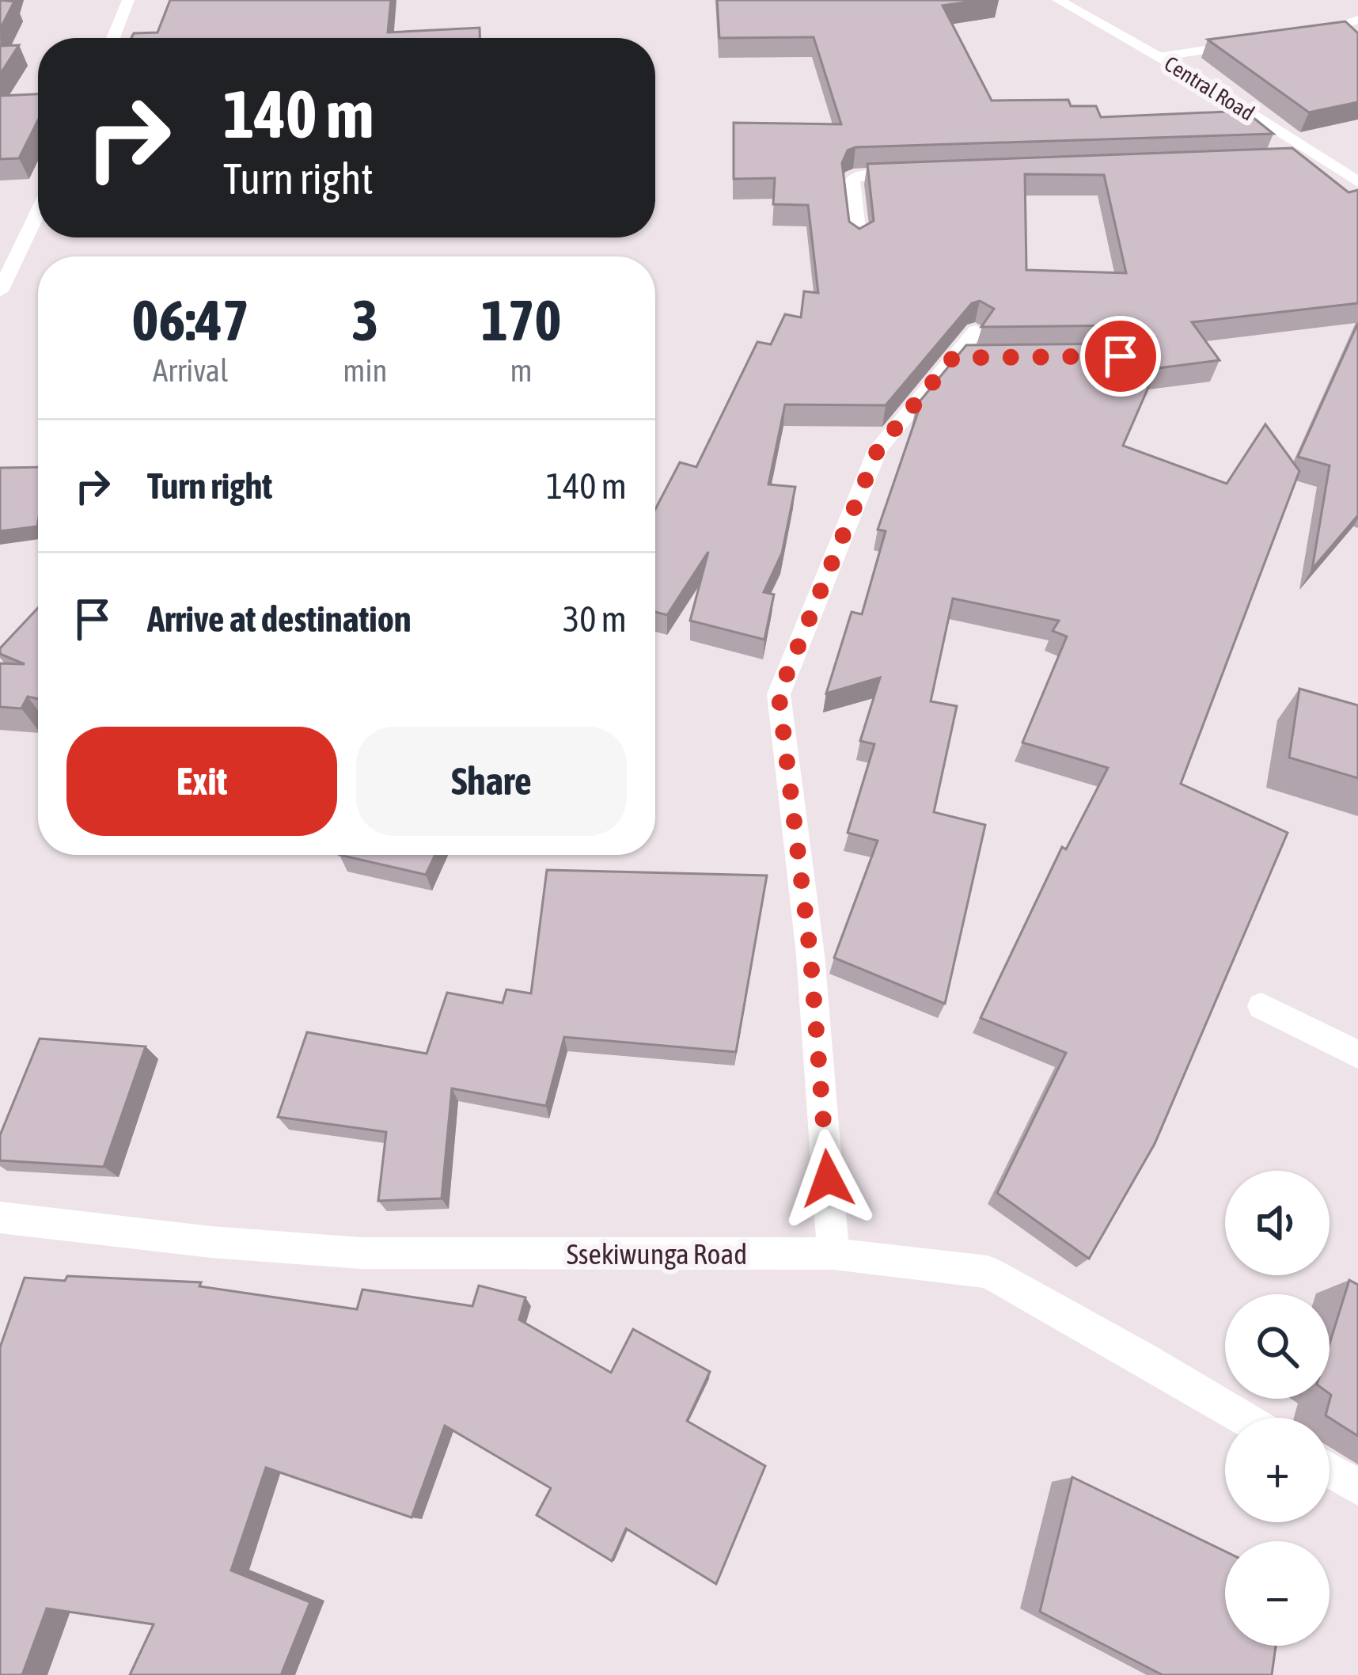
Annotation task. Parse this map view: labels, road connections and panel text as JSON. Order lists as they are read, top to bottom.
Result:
{
  "streets": {
    "street": ["Central Road", "Ssekiwunga Road"]
  },
  "page": {
    "turn": ["140 m", "Turn right"],
    "eta": [
      "06:47",
      "Arrival",
      "3",
      "min",
      "170",
      "m"
    ],
    "list": [
      {
        "name": "Turn right",
        "value": "140 m"
      },
      {
        "name": "Arrive at destination",
        "value": "30 m"
      }
    ],
    "buttons": ["Exit", "Share"],
    "map_buttons": ["+", "−"]
  }
}
